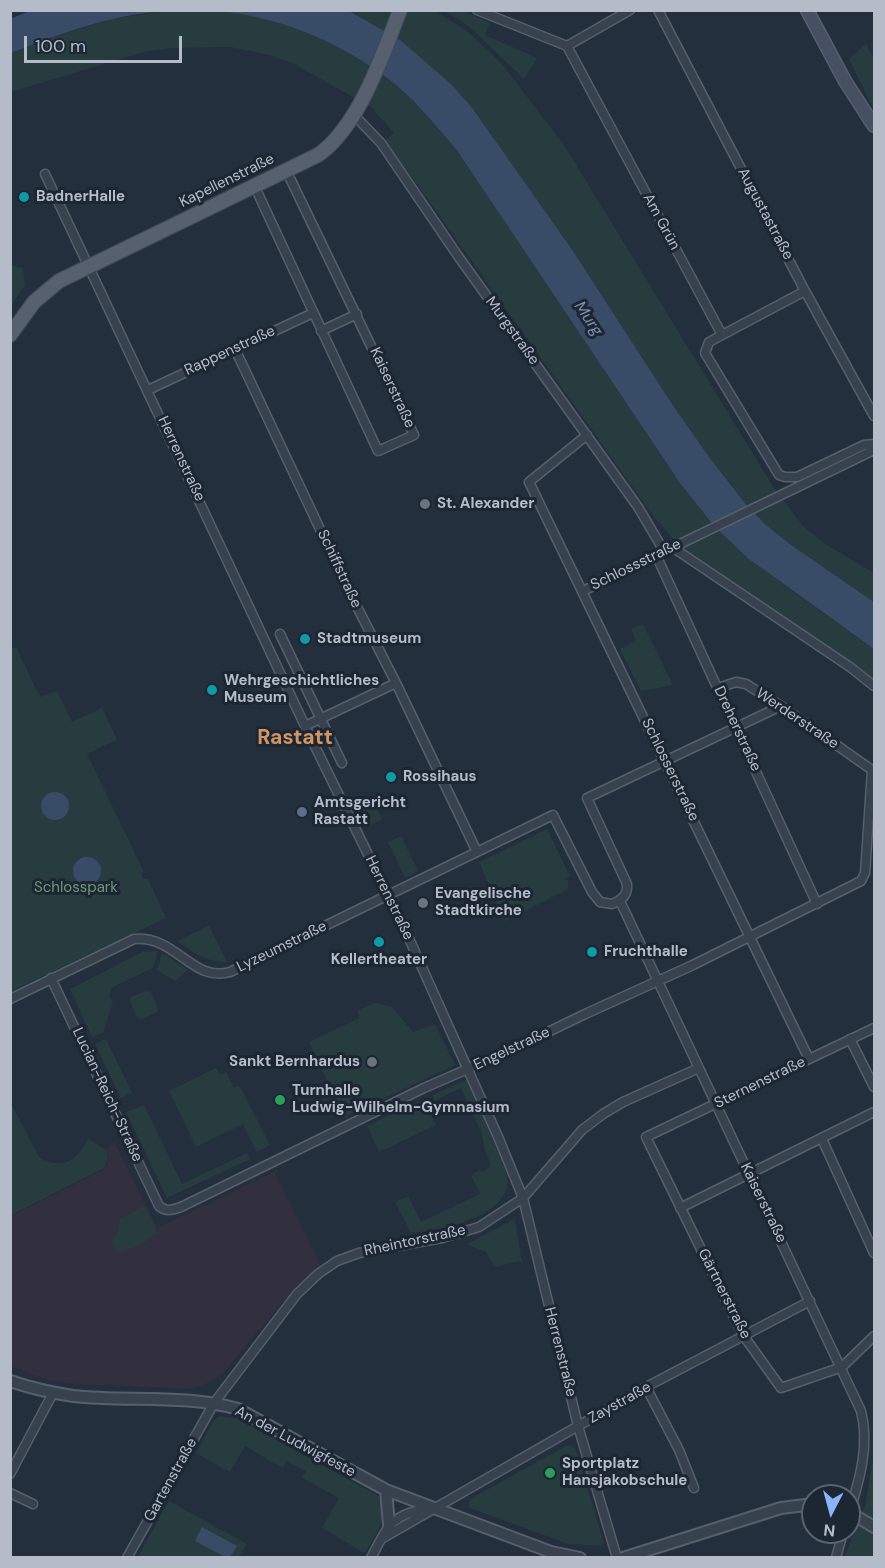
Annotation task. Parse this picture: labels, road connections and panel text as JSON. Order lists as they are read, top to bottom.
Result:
{
  "streets": {
    "main road": ["Kapellenstraße"],
    "street": [
      "Augustastraße",
      "Am Grün",
      "Murgstraße",
      "Rappenstraße",
      "Kaiserstraße",
      "Herrenstraße",
      "Schlossstraße",
      "Schiffstraße",
      "Werderstraße",
      "Dreherstraße",
      "Schlosserstraße",
      "Lyzeumstraße",
      "Engelstraße",
      "Sternenstraße",
      "Lucian-Reich-Straße",
      "Rheintorstraße",
      "Gärtnerstraße",
      "Zaystraße",
      "An der Ludwigfeste",
      "Gartenstraße"
    ]
  },
  "crossings": [
    ["Kapellenstraße", "Murgstraße"],
    ["Kapellenstraße", "Kaiserstraße"],
    ["Kapellenstraße", "Herrenstraße"],
    ["Murgstraße", "Schlossstraße"],
    ["Murgstraße", "Dreherstraße"],
    ["Murgstraße", "Schlosserstraße"],
    ["Rappenstraße", "Kaiserstraße"],
    ["Rappenstraße", "Herrenstraße"],
    ["Rappenstraße", "Schiffstraße"],
    ["Kaiserstraße", "Lyzeumstraße"],
    ["Kaiserstraße", "Engelstraße"],
    ["Kaiserstraße", "Sternenstraße"],
    ["Kaiserstraße", "Rheintorstraße"],
    ["Kaiserstraße", "Gärtnerstraße"],
    ["Kaiserstraße", "Zaystraße"],
    ["Herrenstraße", "Lyzeumstraße"],
    ["Herrenstraße", "Engelstraße"],
    ["Herrenstraße", "Rheintorstraße"],
    ["Herrenstraße", "Zaystraße"],
    ["Schlossstraße", "Dreherstraße"],
    ["Schlossstraße", "Schlosserstraße"],
    ["Schiffstraße", "Lyzeumstraße"],
    ["Werderstraße", "Dreherstraße"],
    ["Werderstraße", "Engelstraße"],
    ["Dreherstraße", "Engelstraße"],
    ["Schlosserstraße", "Engelstraße"],
    ["Schlosserstraße", "Sternenstraße"],
    ["Lyzeumstraße", "Lucian-Reich-Straße"],
    ["Engelstraße", "Lucian-Reich-Straße"],
    ["Sternenstraße", "Gärtnerstraße"],
    ["Rheintorstraße", "An der Ludwigfeste"],
    ["Rheintorstraße", "Gartenstraße"],
    ["Gärtnerstraße", "Zaystraße"],
    ["Zaystraße", "An der Ludwigfeste"],
    ["An der Ludwigfeste", "Gartenstraße"]
  ],
  "districts": ["Rastatt"],
  "water": ["Murg"],
  "parks": ["Schlosspark"],
  "places": [
    "BadnerHalle",
    "St. Alexander",
    "Stadtmuseum",
    "Wehrgeschichtliches Museum",
    "Rossihaus",
    "Amtsgericht Rastatt",
    "Evangelische Stadtkirche",
    "Kellertheater",
    "Fruchthalle",
    "Sankt Bernhardus",
    "Turnhalle Ludwig-Wilhelm-Gymnasium",
    "Sportplatz Hansjakobschule"
  ],
  "scale_bar": "100 m",
  "north": "bottom"
}
